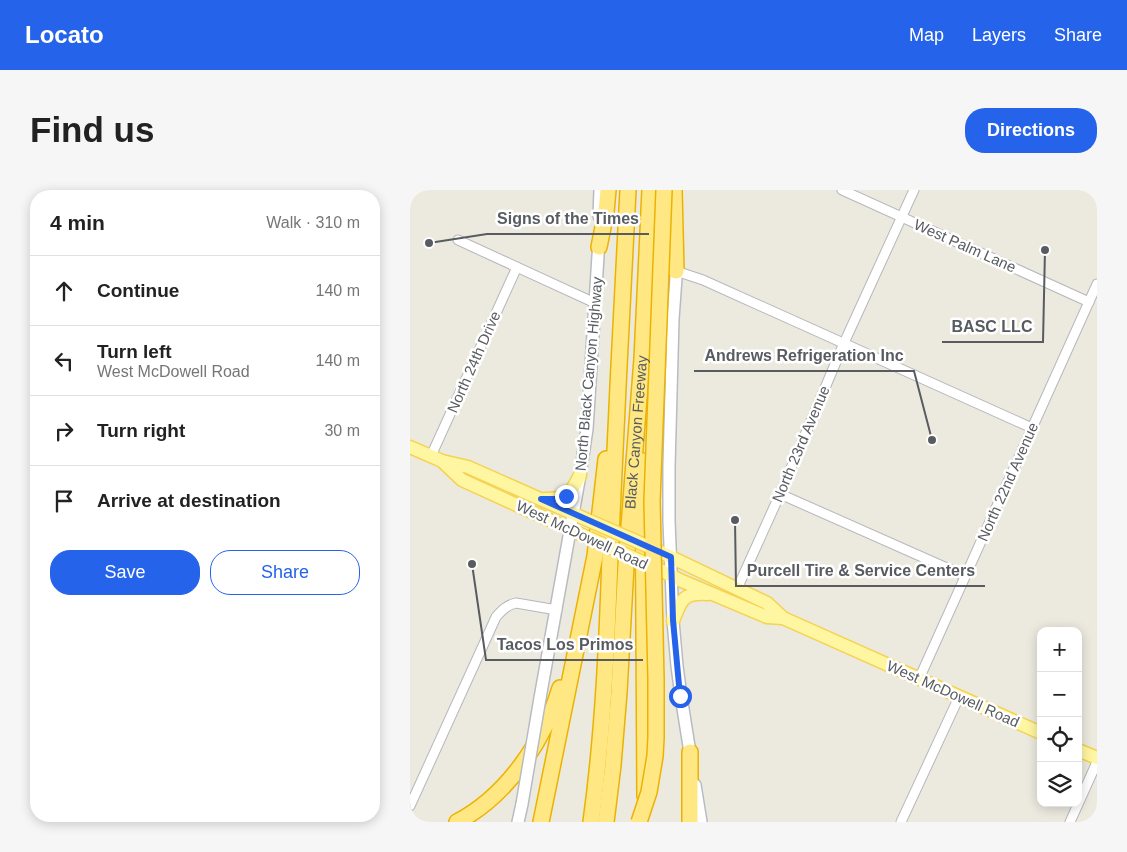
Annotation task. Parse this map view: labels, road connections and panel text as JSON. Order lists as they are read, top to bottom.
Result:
{
  "streets": {
    "highway": ["Black Canyon Freeway"],
    "main road": ["North Black Canyon Highway", "West McDowell Road"],
    "street": [
      "West Palm Lane",
      "North 24th Drive",
      "North 23rd Avenue",
      "North 22nd Avenue"
    ]
  },
  "crossings": [
    ["West Palm Lane", "North 23rd Avenue"],
    ["West Palm Lane", "North 22nd Avenue"],
    ["North 24th Drive", "West McDowell Road"],
    ["North Black Canyon Highway", "West McDowell Road"],
    ["North 23rd Avenue", "West McDowell Road"],
    ["North 22nd Avenue", "West McDowell Road"]
  ],
  "places": [
    "Signs of the Times",
    "BASC LLC",
    "Andrews Refrigeration Inc",
    "Purcell Tire & Service Centers",
    "Tacos Los Primos"
  ],
  "page": {
    "header": "Locato",
    "nav": ["Map", "Layers", "Share"],
    "buttons": [
      "Directions",
      ["Save", "Share"]
    ],
    "title": "Find us",
    "heading": ["4 min", "Walk · 310 m"],
    "list": [
      ["Continue", "140 m"],
      ["Turn left", "West McDowell Road", "140 m"],
      ["Turn right", "30 m"],
      "Arrive at destination"
    ],
    "map_buttons": ["+", "−"]
  }
}
